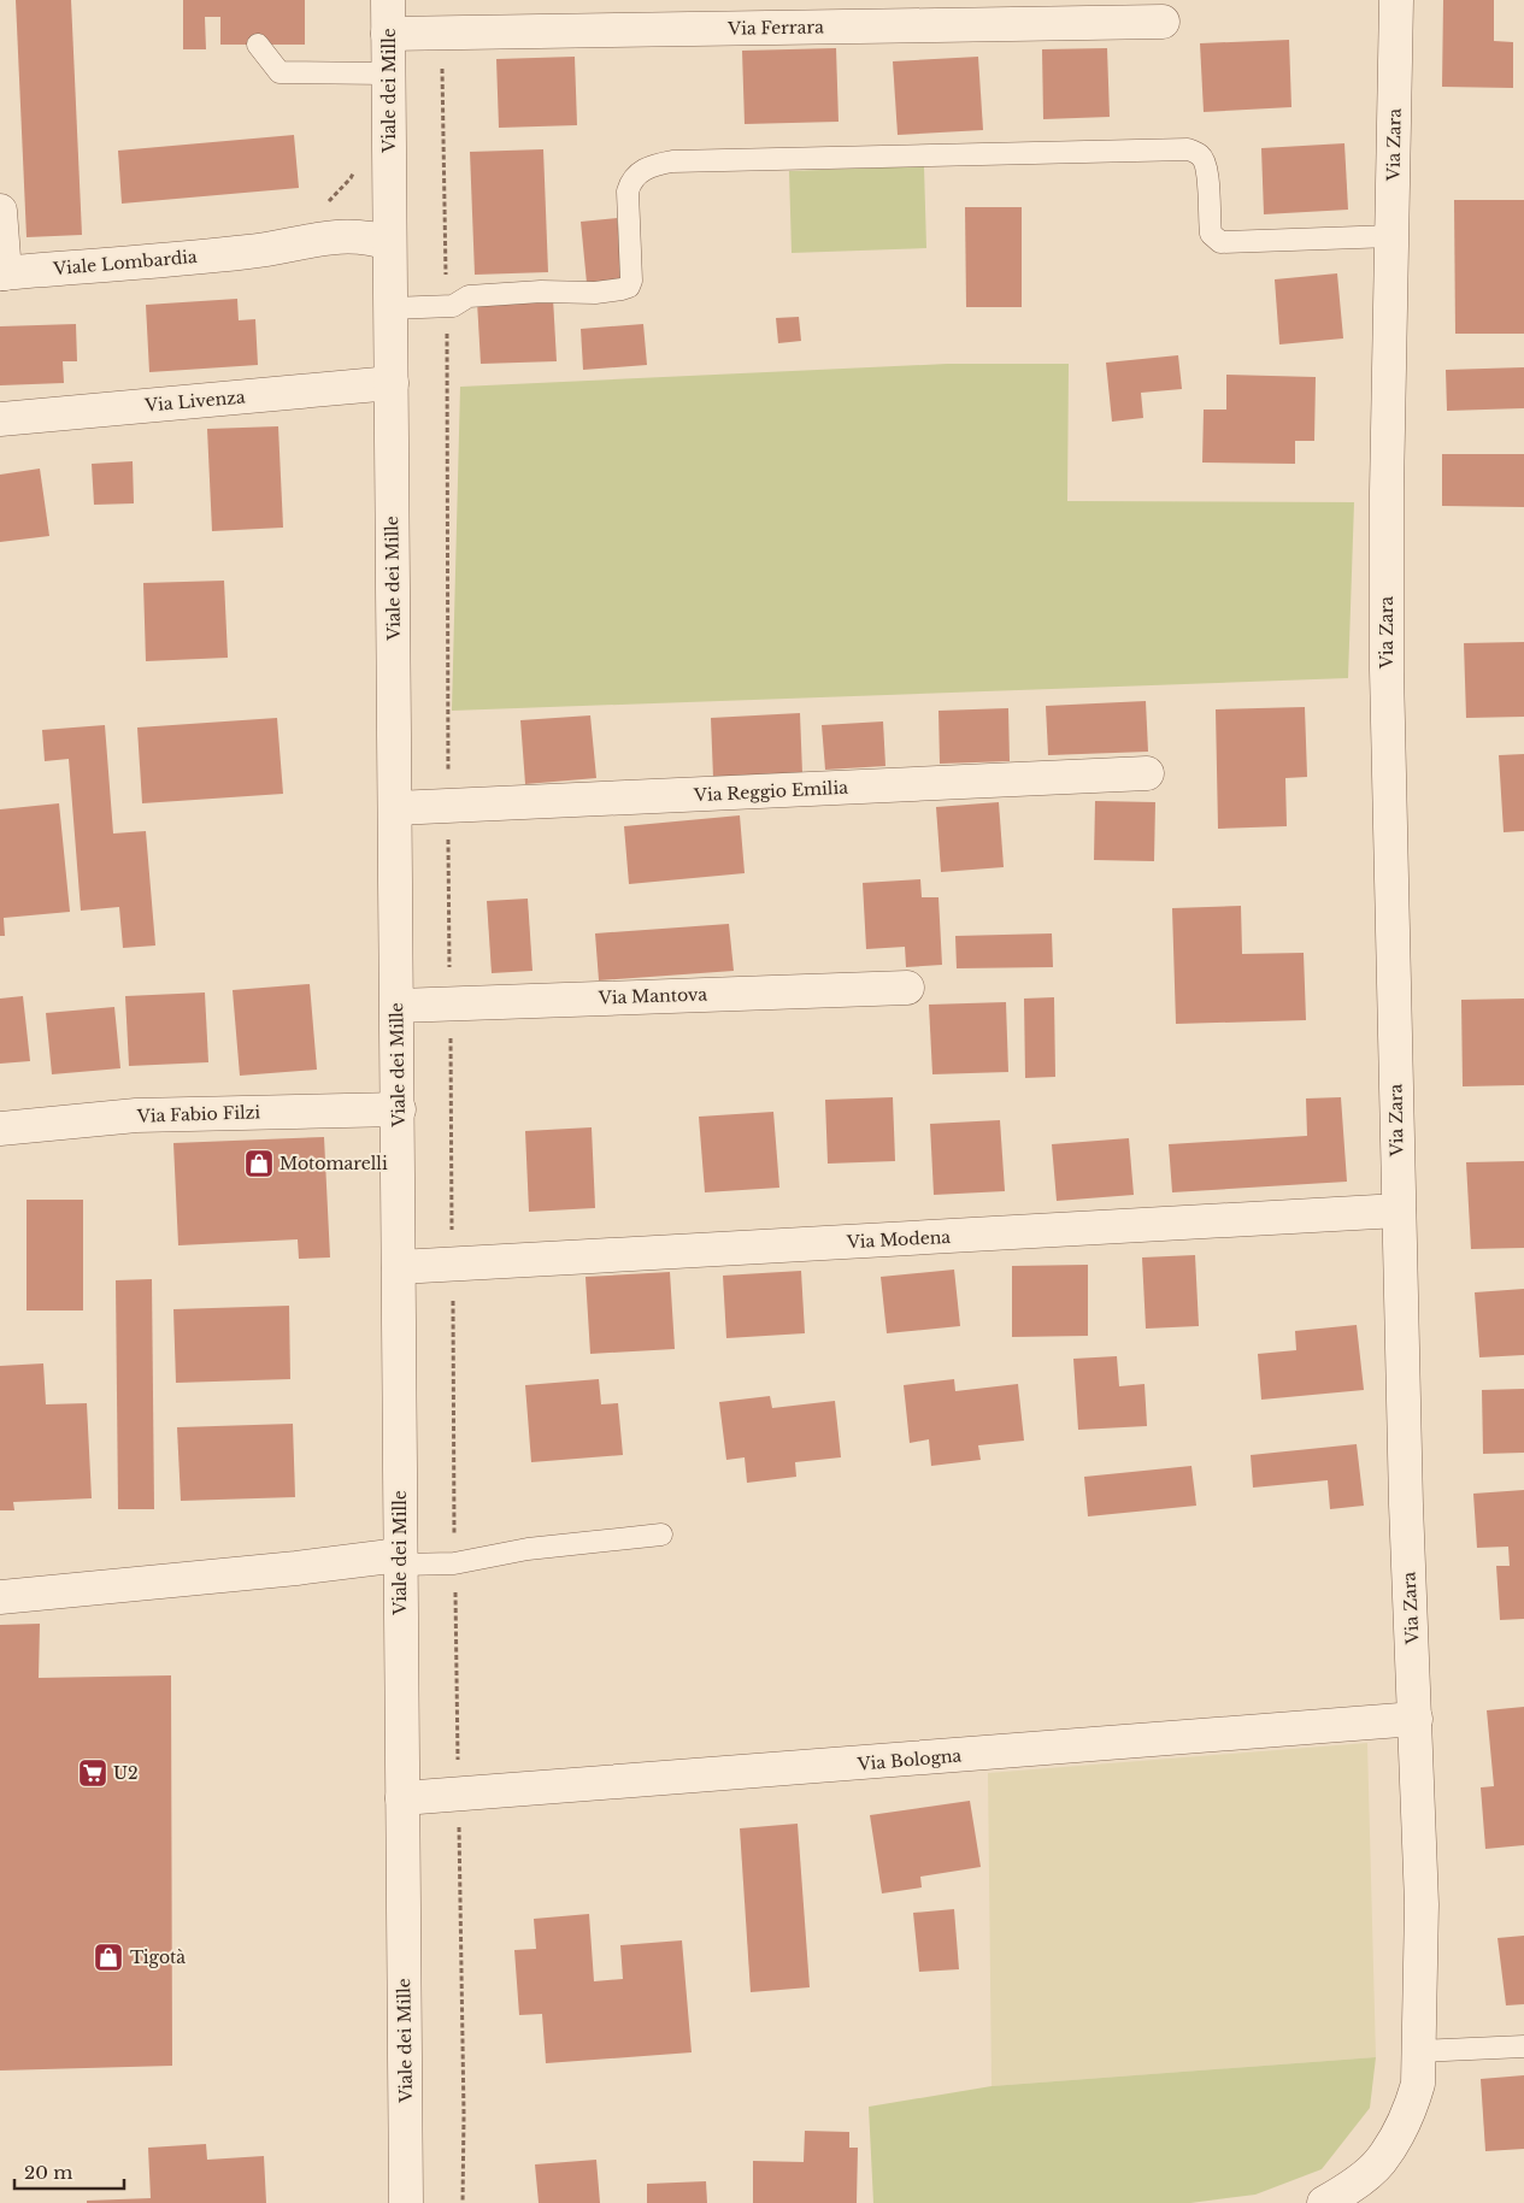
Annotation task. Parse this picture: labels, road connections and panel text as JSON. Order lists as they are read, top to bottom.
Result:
{
  "streets": {
    "street": [
      "Via Ferrara",
      "Viale dei Mille",
      "Via Zara",
      "Viale Lombardia",
      "Via Livenza",
      "Via Reggio Emilia",
      "Via Mantova",
      "Via Fabio Filzi",
      "Via Modena",
      "Via Bologna"
    ]
  },
  "crossings": [
    ["Via Ferrara", "Viale dei Mille"],
    ["Viale dei Mille", "Viale Lombardia"],
    ["Viale dei Mille", "Via Livenza"],
    ["Viale dei Mille", "Via Reggio Emilia"],
    ["Viale dei Mille", "Via Mantova"],
    ["Viale dei Mille", "Via Fabio Filzi"],
    ["Viale dei Mille", "Via Modena"],
    ["Viale dei Mille", "Via Bologna"],
    ["Via Zara", "Via Modena"],
    ["Via Zara", "Via Bologna"]
  ],
  "places": {
    "shop": ["Motomarelli", "Tigotà"],
    "supermarket": ["U2"]
  },
  "scale_bar": "20 m"
}
